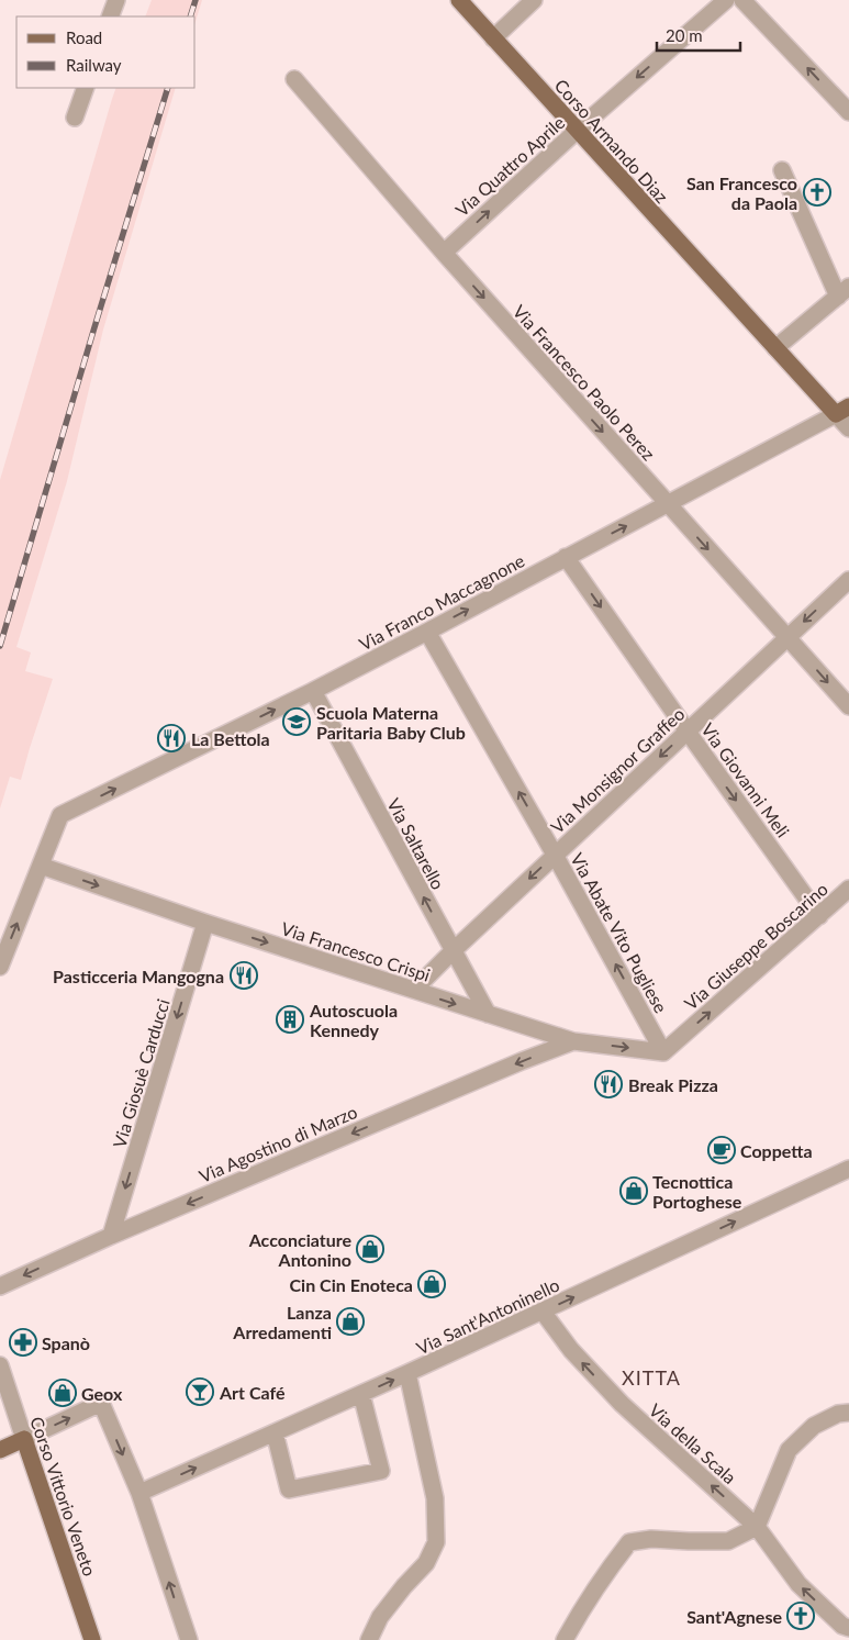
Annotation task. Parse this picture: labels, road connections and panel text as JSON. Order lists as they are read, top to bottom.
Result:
{
  "streets": {
    "main road": ["Corso Armando Diaz", "Corso Vittorio Veneto"],
    "street": [
      "Via Quattro Aprile",
      "Via Francesco Paolo Perez",
      "Via Franco Maccagnone",
      "Via Monsignor Graffeo",
      "Via Giovanni Meli",
      "Via Saltarello",
      "Via Abate Vito Pugliese",
      "Via Giuseppe Boscarino",
      "Via Francesco Crispi",
      "Via Giosuè Carducci",
      "Via Agostino di Marzo",
      "Via Sant'Antoninello",
      "Via della Scala"
    ]
  },
  "crossings": [
    ["Corso Armando Diaz", "Via Quattro Aprile"],
    ["Corso Armando Diaz", "Via Franco Maccagnone"],
    ["Via Quattro Aprile", "Via Francesco Paolo Perez"],
    ["Via Francesco Paolo Perez", "Via Franco Maccagnone"],
    ["Via Francesco Paolo Perez", "Via Monsignor Graffeo"],
    ["Via Franco Maccagnone", "Via Giovanni Meli"],
    ["Via Franco Maccagnone", "Via Saltarello"],
    ["Via Franco Maccagnone", "Via Abate Vito Pugliese"],
    ["Via Franco Maccagnone", "Via Francesco Crispi"],
    ["Via Monsignor Graffeo", "Via Giovanni Meli"],
    ["Via Monsignor Graffeo", "Via Saltarello"],
    ["Via Monsignor Graffeo", "Via Abate Vito Pugliese"],
    ["Via Monsignor Graffeo", "Via Francesco Crispi"],
    ["Via Giovanni Meli", "Via Giuseppe Boscarino"],
    ["Via Saltarello", "Via Francesco Crispi"],
    ["Via Abate Vito Pugliese", "Via Giuseppe Boscarino"],
    ["Via Abate Vito Pugliese", "Via Francesco Crispi"],
    ["Via Giuseppe Boscarino", "Via Francesco Crispi"],
    ["Via Francesco Crispi", "Via Giosuè Carducci"],
    ["Via Francesco Crispi", "Via Agostino di Marzo"],
    ["Via Giosuè Carducci", "Via Agostino di Marzo"],
    ["Via Sant'Antoninello", "Via della Scala"]
  ],
  "one_way": [
    "Via Francesco Paolo Perez",
    "Via Franco Maccagnone",
    "Via Monsignor Graffeo",
    "Via Giovanni Meli",
    "Via Saltarello",
    "Via Abate Vito Pugliese",
    "Via Giuseppe Boscarino",
    "Via Francesco Crispi",
    "Via Giosuè Carducci",
    "Via Agostino di Marzo",
    "Via Sant'Antoninello",
    "Via della Scala"
  ],
  "districts": ["XITTA"],
  "places": {
    "church": ["San Francesco da Paola", "Sant'Agnese"],
    "school or university": ["Scuola Materna Paritaria Baby Club"],
    "restaurant": ["La Bettola", "Pasticceria Mangogna", "Break Pizza"],
    "building": ["Autoscuola Kennedy"],
    "cafe": ["Coppetta"],
    "shop": [
      "Tecnottica Portoghese",
      "Acconciature Antonino",
      "Cin Cin Enoteca",
      "Lanza Arredamenti",
      "Geox"
    ],
    "pharmacy": ["Spanò"],
    "bar": ["Art Café"]
  },
  "legend": ["Road", "Railway"],
  "scale_bar": "20 m"
}
